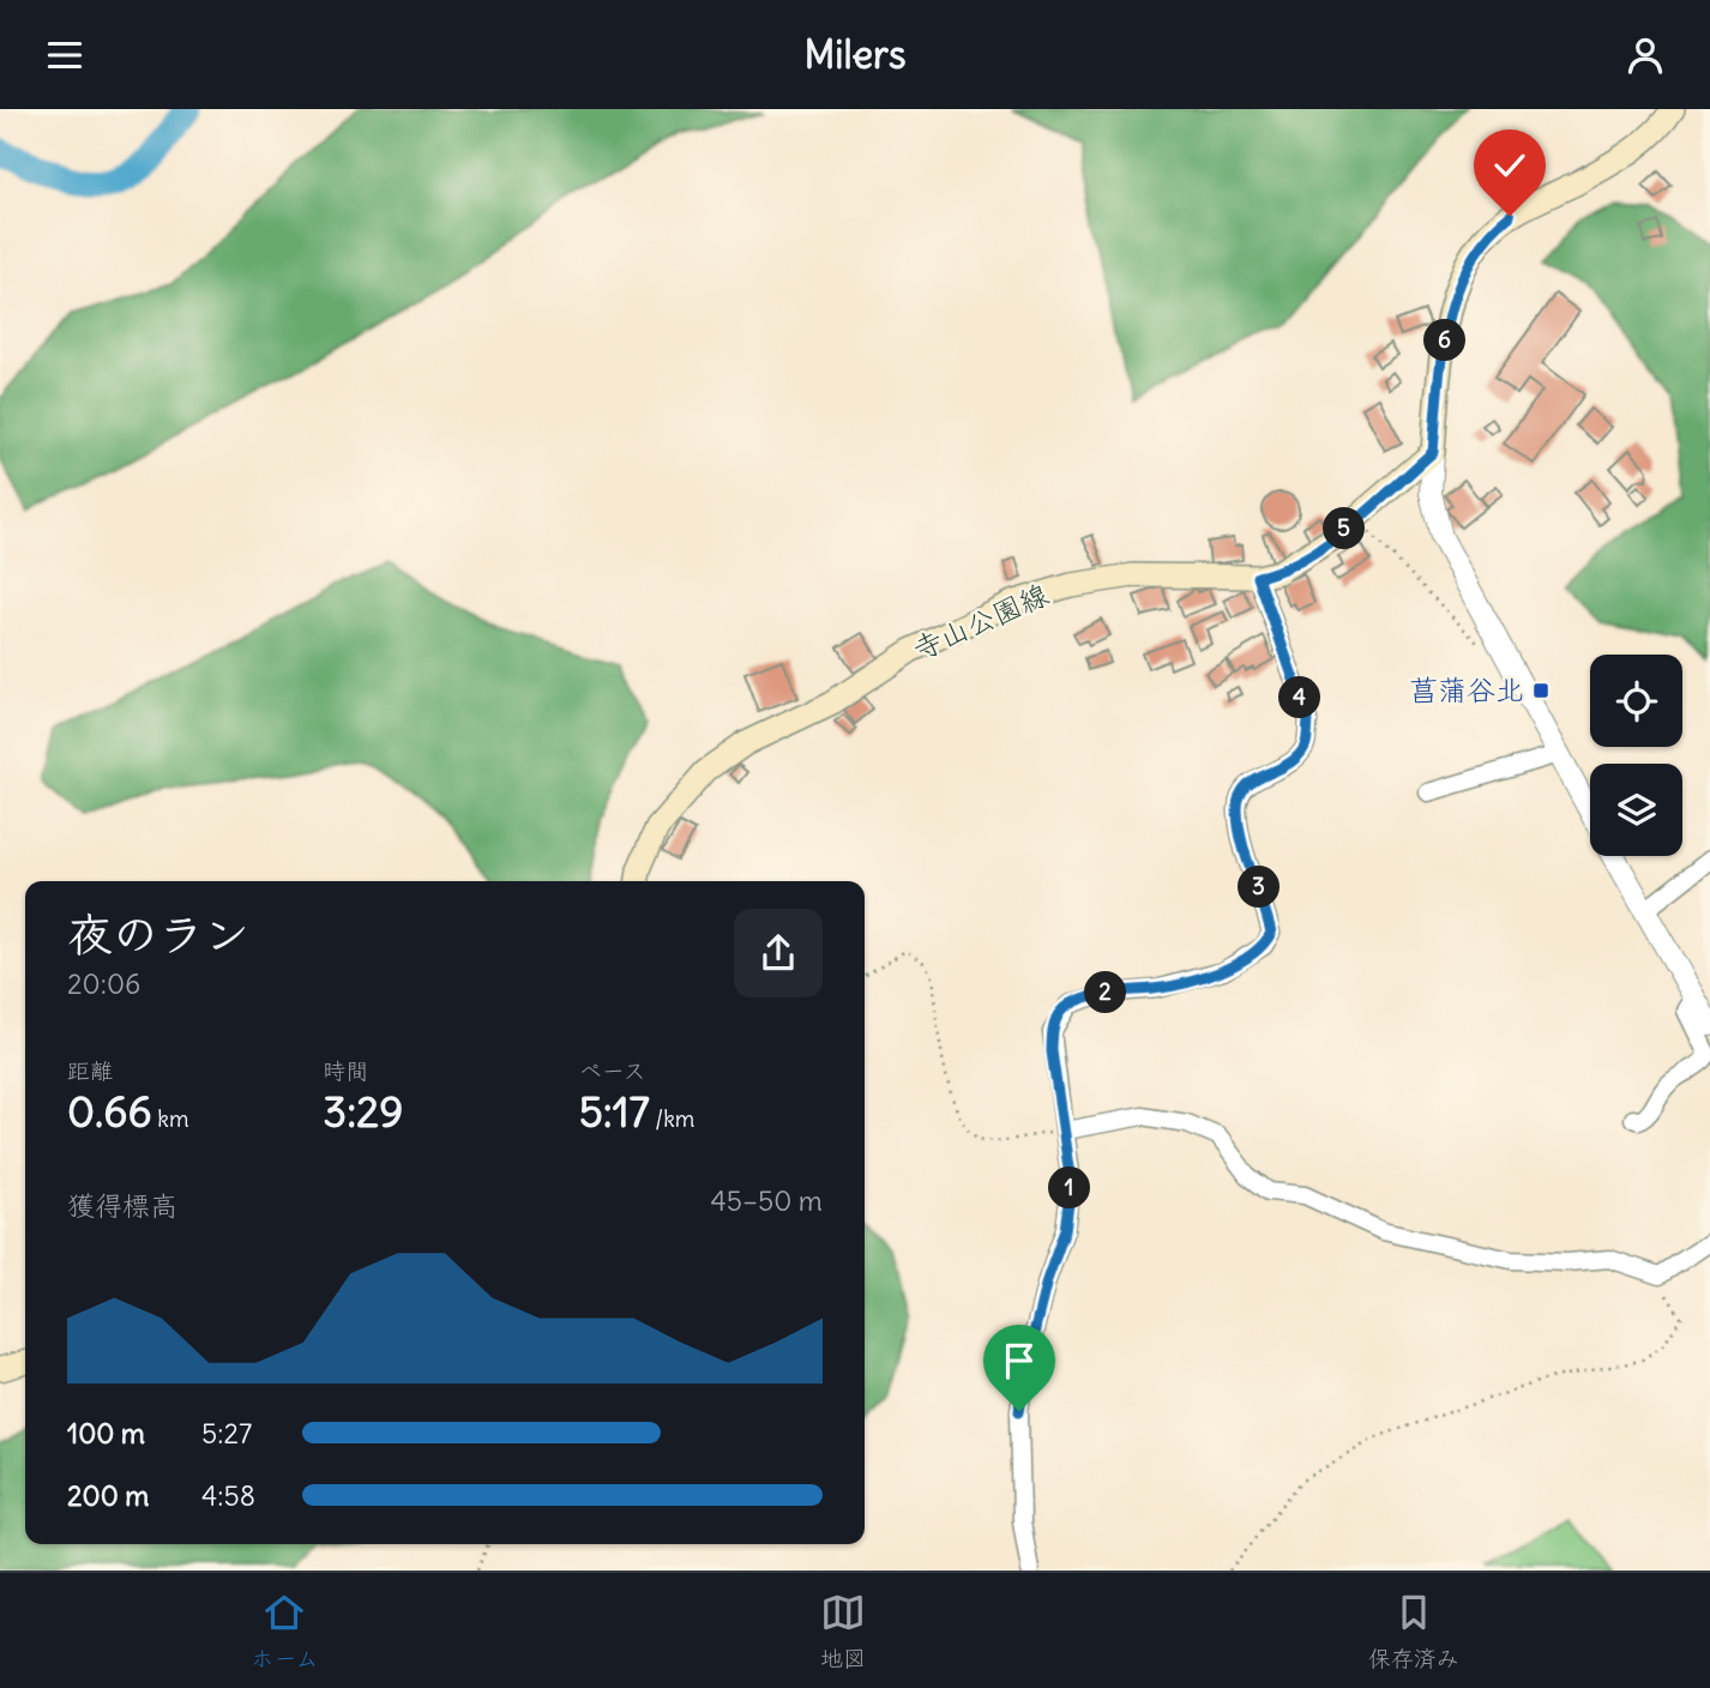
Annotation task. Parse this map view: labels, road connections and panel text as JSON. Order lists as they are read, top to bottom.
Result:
{
  "streets": {
    "main road": ["寺山公園線"]
  },
  "places": {
    "transit": ["菖蒲谷北"]
  },
  "page": {
    "header": "Milers",
    "pins": [
      "6",
      "5",
      "4",
      "3",
      "2",
      "1"
    ],
    "heading": ["夜のラン", "20:06"],
    "stats": [
      ["距離", "0.66 km"],
      ["時間", "3:29"],
      ["ペース", "5:17 /km"]
    ],
    "chart": ["獲得標高", "45–50 m"],
    "list": [
      {
        "name": "100 m",
        "note": "5:27"
      },
      {
        "name": "200 m",
        "note": "4:58"
      }
    ],
    "tabs": ["ホーム", "地図", "保存済み"]
  }
}
